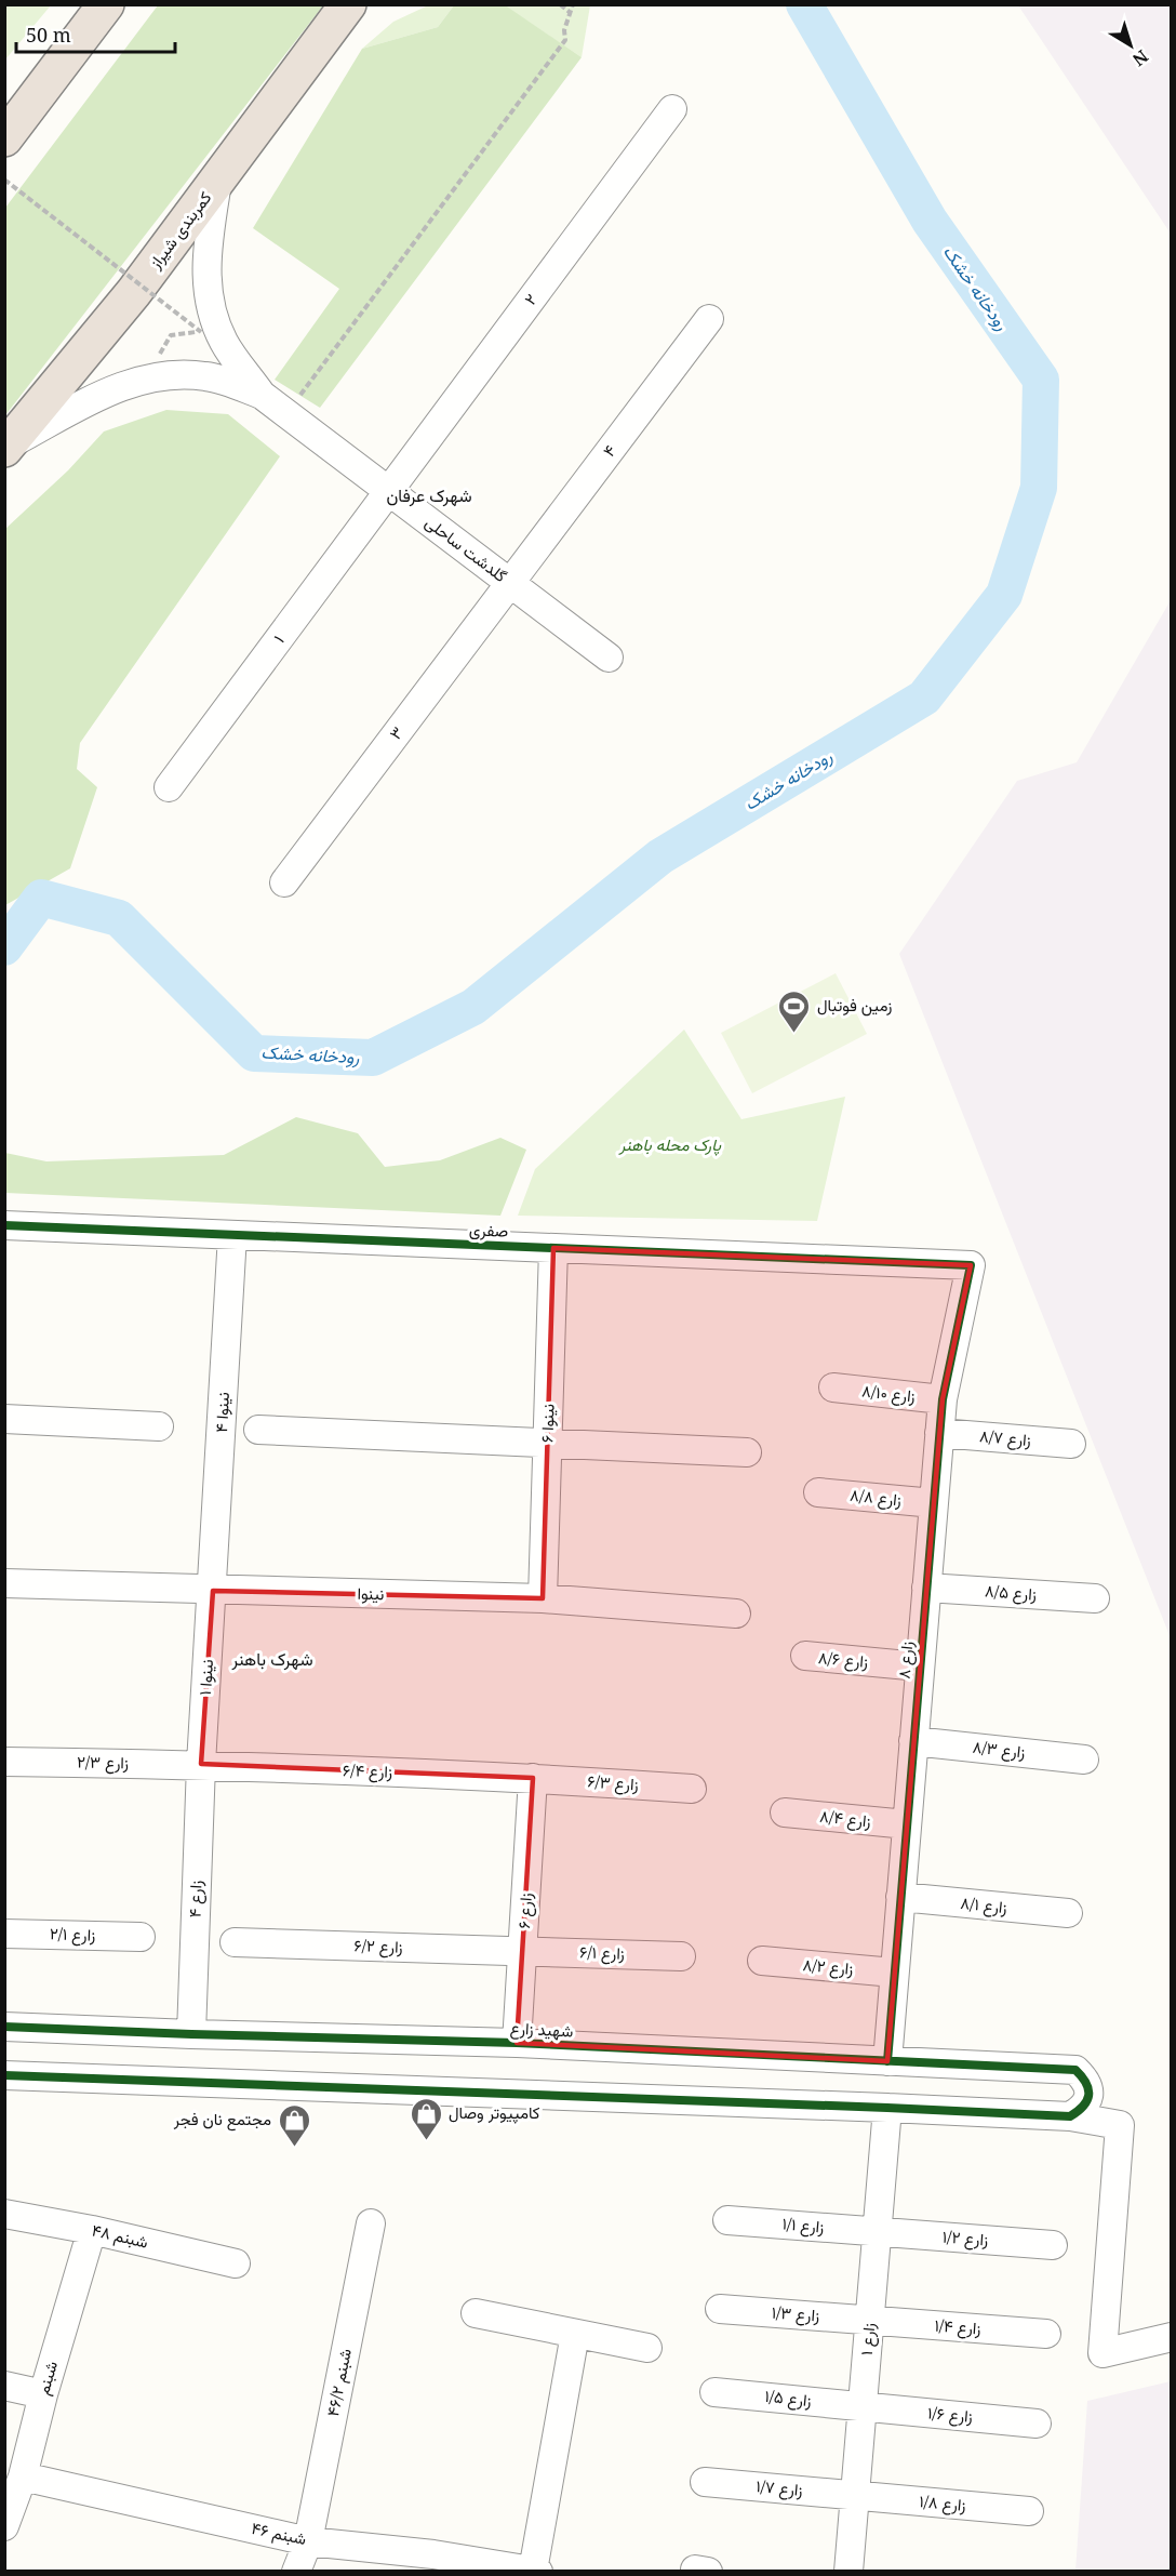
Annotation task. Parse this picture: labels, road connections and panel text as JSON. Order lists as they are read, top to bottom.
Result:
{
  "streets": {
    "highway": ["کمربندی شیراز"],
    "street": [
      "۲",
      "۴",
      "گلدشت ساحلی",
      "۱",
      "۳",
      "صفری",
      "۸/۱۰ زارع",
      "۴ نینوا",
      "۶ نینوا",
      "۸/۷ زارع",
      "۸/۸ زارع",
      "۸/۵ زارع",
      "نینوا",
      "۸/۶ زارع",
      "۸ زارع",
      "۱ نینوا",
      "۸/۳ زارع",
      "۲/۳ زارع",
      "۶/۴ زارع",
      "۶/۳ زارع",
      "۸/۴ زارع",
      "۴ زارع",
      "۸/۱ زارع",
      "۶ زارع",
      "۲/۱ زارع",
      "۶/۲ زارع",
      "۶/۱ زارع",
      "۸/۲ زارع",
      "شهید زارع",
      "۱/۱ زارع",
      "۴۸ شبنم",
      "۱/۲ زارع",
      "۱/۳ زارع",
      "۱/۴ زارع",
      "۱ زارع",
      "شبنم",
      "۴۶/۲ شبنم",
      "۱/۵ زارع",
      "۱/۶ زارع",
      "۱/۷ زارع",
      "۱/۸ زارع",
      "۴۶ شبنم"
    ]
  },
  "crossings": [
    ["کمربندی شیراز", "گلدشت ساحلی"],
    ["۲", "گلدشت ساحلی"],
    ["۲", "۱"],
    ["۴", "گلدشت ساحلی"],
    ["۴", "۳"],
    ["گلدشت ساحلی", "۱"],
    ["گلدشت ساحلی", "۳"],
    ["صفری", "۴ نینوا"],
    ["صفری", "۶ نینوا"],
    ["صفری", "۸ زارع"],
    ["۸/۱۰ زارع", "۸ زارع"],
    ["۴ نینوا", "نینوا"],
    ["۴ نینوا", "۱ نینوا"],
    ["۶ نینوا", "نینوا"],
    ["۸/۷ زارع", "۸ زارع"],
    ["۸/۸ زارع", "۸ زارع"],
    ["۸/۵ زارع", "۸ زارع"],
    ["نینوا", "۱ نینوا"],
    ["۸/۶ زارع", "۸ زارع"],
    ["۸ زارع", "۸/۳ زارع"],
    ["۸ زارع", "۸/۴ زارع"],
    ["۸ زارع", "۸/۱ زارع"],
    ["۸ زارع", "۸/۲ زارع"],
    ["۸ زارع", "شهید زارع"],
    ["۱ نینوا", "۲/۳ زارع"],
    ["۱ نینوا", "۶/۴ زارع"],
    ["۱ نینوا", "۴ زارع"],
    ["۲/۳ زارع", "۶/۴ زارع"],
    ["۲/۳ زارع", "۴ زارع"],
    ["۶/۴ زارع", "۶/۳ زارع"],
    ["۶/۴ زارع", "۴ زارع"],
    ["۶/۴ زارع", "۶ زارع"],
    ["۶/۳ زارع", "۶ زارع"],
    ["۴ زارع", "شهید زارع"],
    ["۶ زارع", "۶/۲ زارع"],
    ["۶ زارع", "۶/۱ زارع"],
    ["۶ زارع", "شهید زارع"],
    ["۶/۲ زارع", "۶/۱ زارع"],
    ["۱/۱ زارع", "۱/۲ زارع"],
    ["۱/۱ زارع", "۱ زارع"],
    ["۴۸ شبنم", "شبنم"],
    ["۱/۲ زارع", "۱ زارع"],
    ["۱/۳ زارع", "۱/۴ زارع"],
    ["۱/۳ زارع", "۱ زارع"],
    ["۱/۴ زارع", "۱ زارع"],
    ["۱ زارع", "۱/۵ زارع"],
    ["۱ زارع", "۱/۶ زارع"],
    ["۱ زارع", "۱/۷ زارع"],
    ["۱ زارع", "۱/۸ زارع"],
    ["شبنم", "۴۶ شبنم"],
    ["۴۶/۲ شبنم", "۴۶ شبنم"],
    ["۱/۵ زارع", "۱/۶ زارع"],
    ["۱/۷ زارع", "۱/۸ زارع"]
  ],
  "districts": ["شهرک عرفان", "شهرک باهنر"],
  "water": ["رودخانه خشک"],
  "parks": ["پارک محله باهنر"],
  "places": {
    "sports": ["زمین فوتبال"],
    "shop": ["کامپیوتر وصال", "مجتمع نان فجر"]
  },
  "scale_bar": "50 m",
  "north": "bottom right"
}
